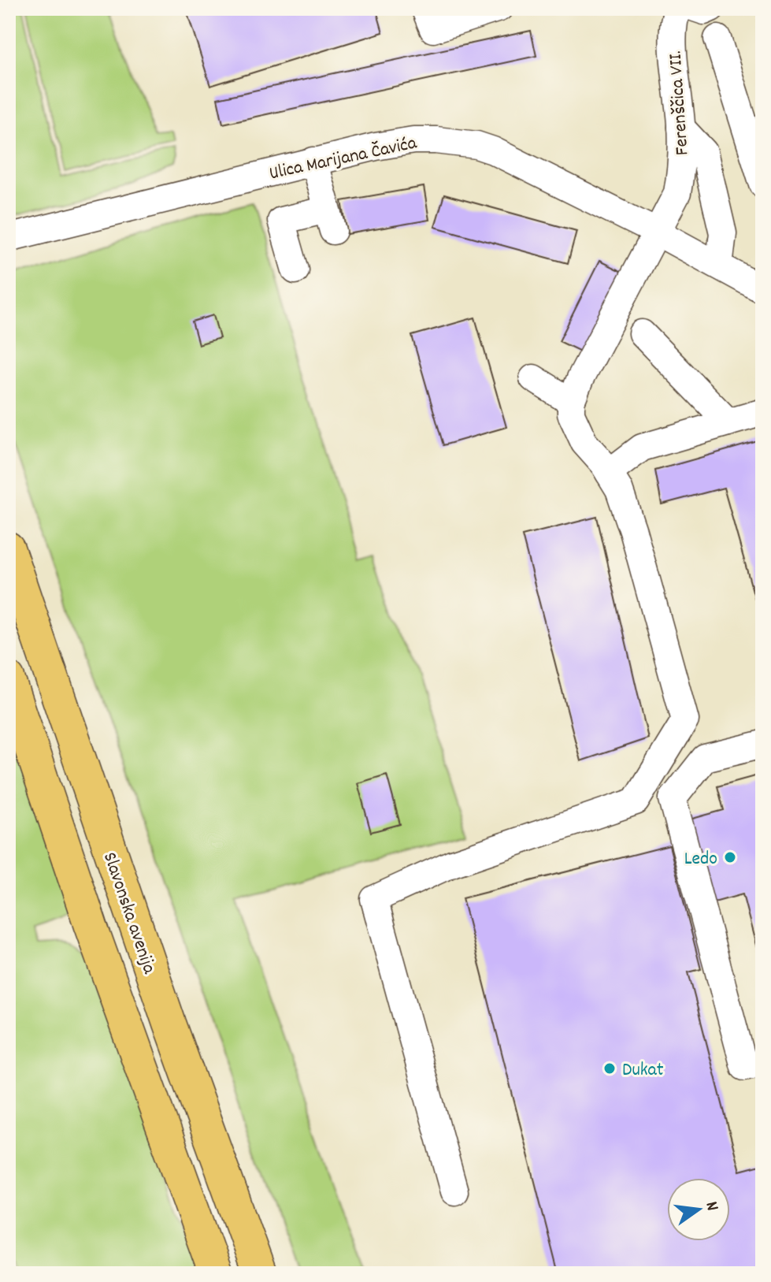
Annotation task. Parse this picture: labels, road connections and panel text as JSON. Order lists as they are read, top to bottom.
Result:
{
  "streets": {
    "main road": ["Slavonska avenija"],
    "street": ["Ferenščica VII.", "Ulica Marijana Čavića"]
  },
  "crossings": [
    ["Ferenščica VII.", "Ulica Marijana Čavića"]
  ],
  "places": ["Ledo", "Dukat"],
  "north": "right"
}
